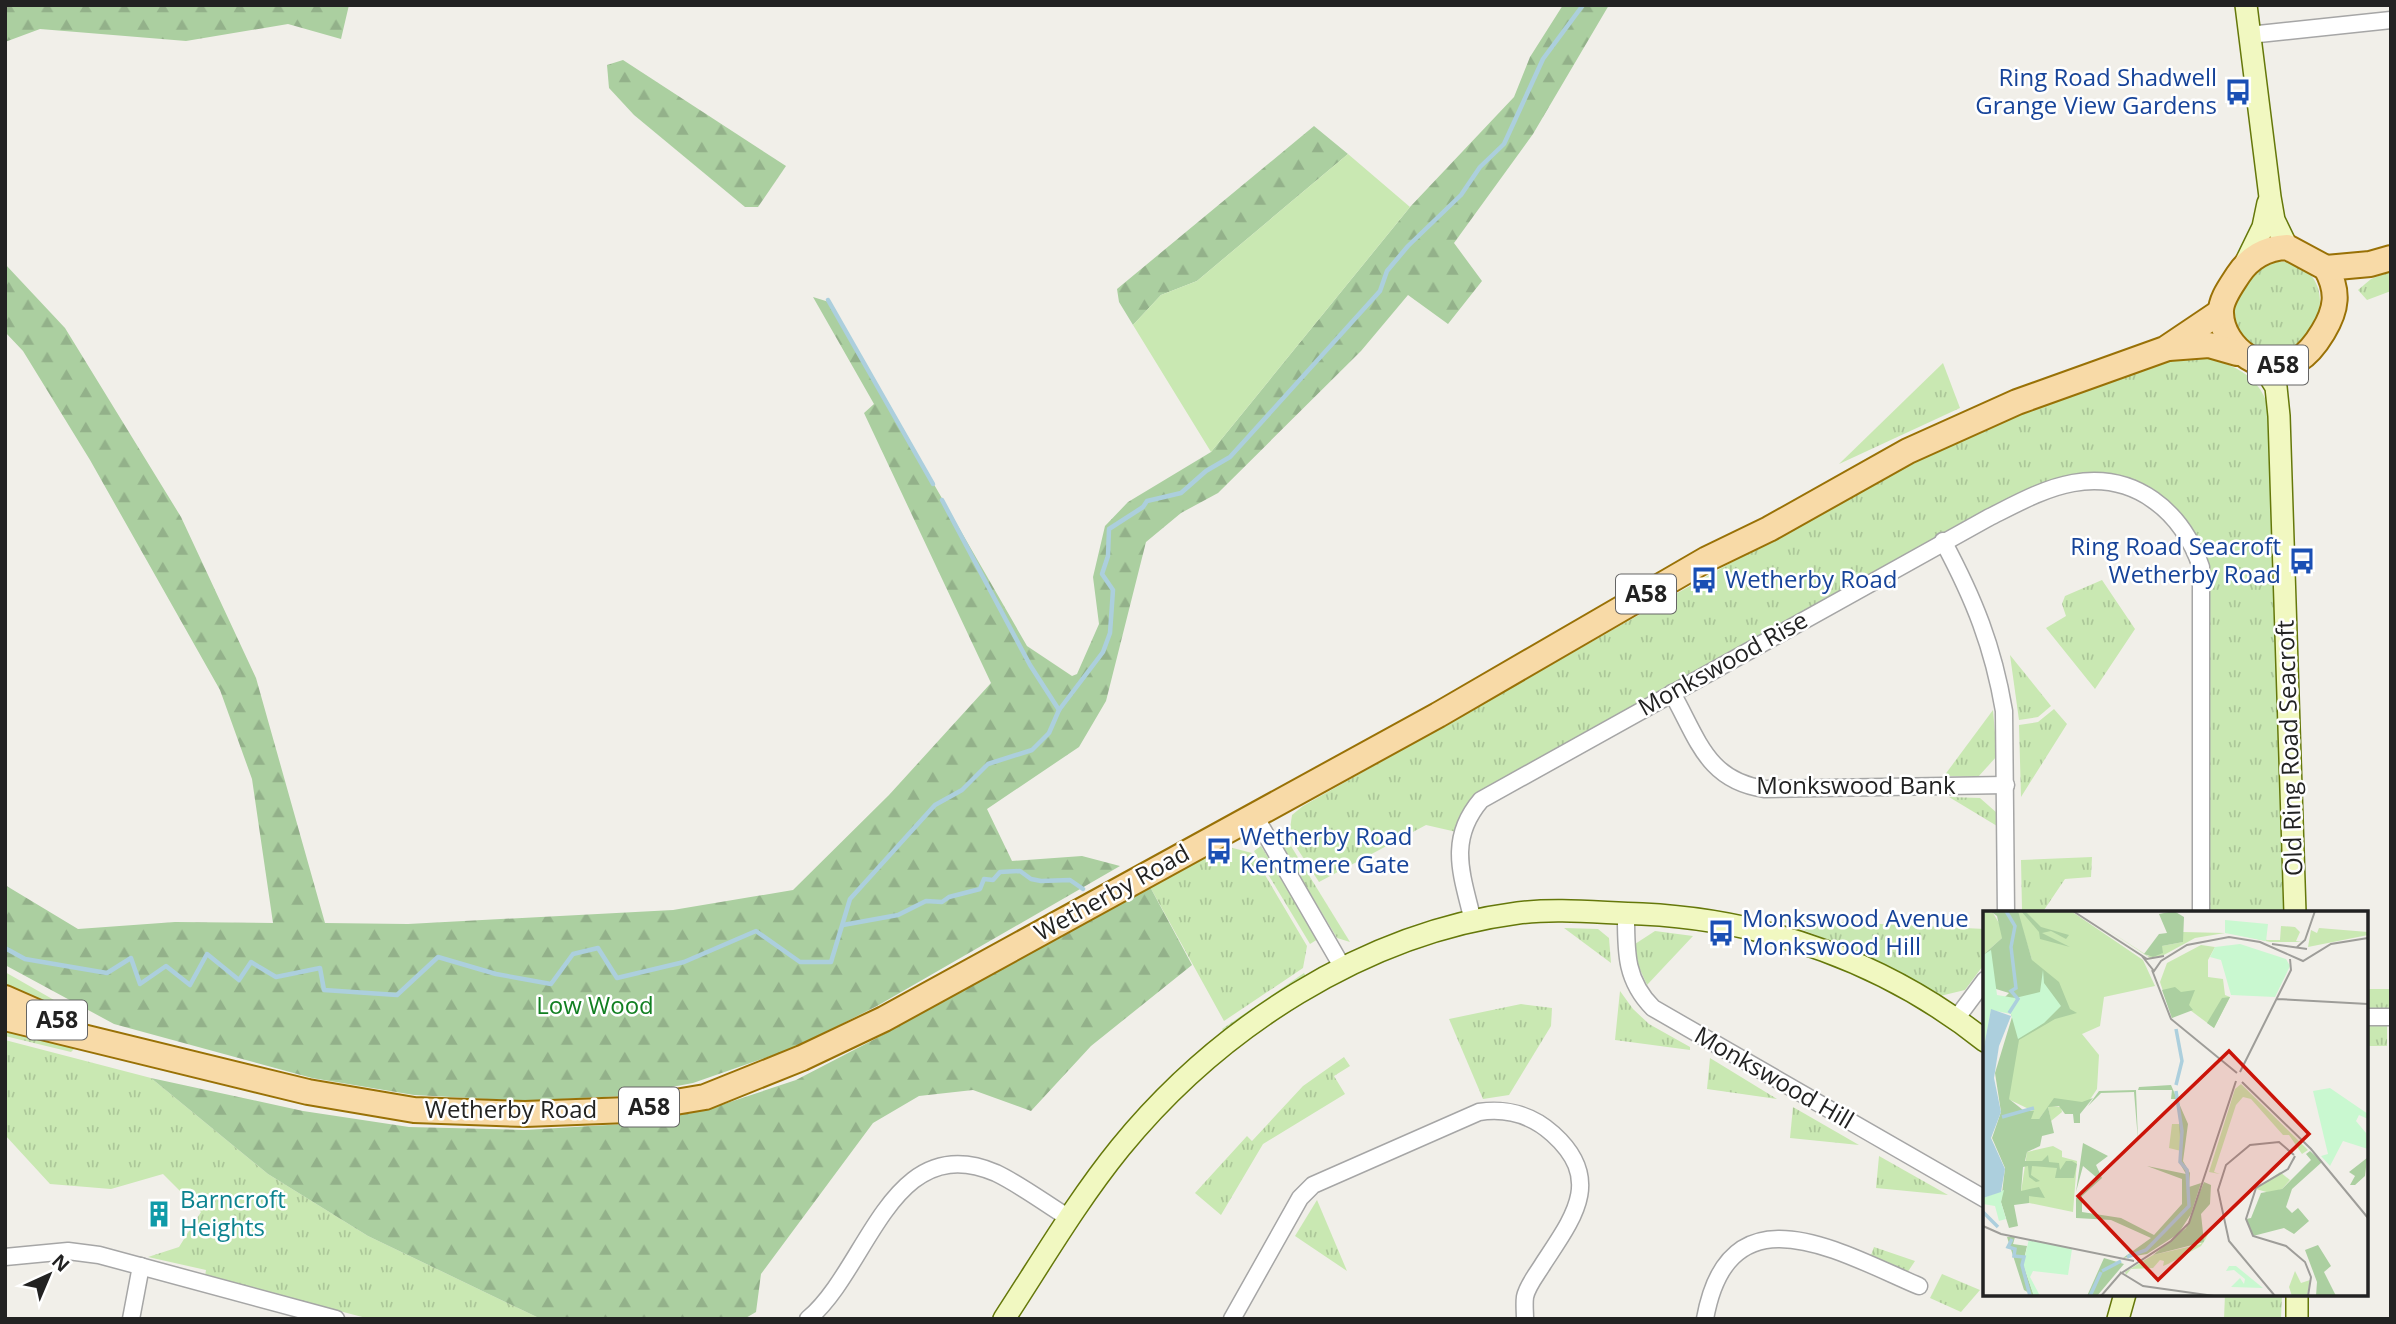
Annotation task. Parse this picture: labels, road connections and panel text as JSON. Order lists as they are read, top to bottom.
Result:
{
  "streets": {
    "main road": ["A58", "Wetherby Road"],
    "street": [
      "Monkswood Rise",
      "Old Ring Road Seacroft",
      "Monkswood Bank",
      "Monkswood Hill"
    ]
  },
  "crossings": [
    ["A58", "Old Ring Road Seacroft"],
    ["A58", "Wetherby Road"],
    ["Monkswood Rise", "Monkswood Bank"]
  ],
  "parks": ["Low Wood"],
  "places": {
    "bus stop": [
      "Ring Road Shadwell Grange View Gardens",
      "Ring Road Seacroft Wetherby Road",
      "Wetherby Road",
      "Wetherby Road Kentmere Gate",
      "Monkswood Avenue Monkswood Hill"
    ],
    "building": ["Barncroft Heights"]
  },
  "north": "top right"
}
